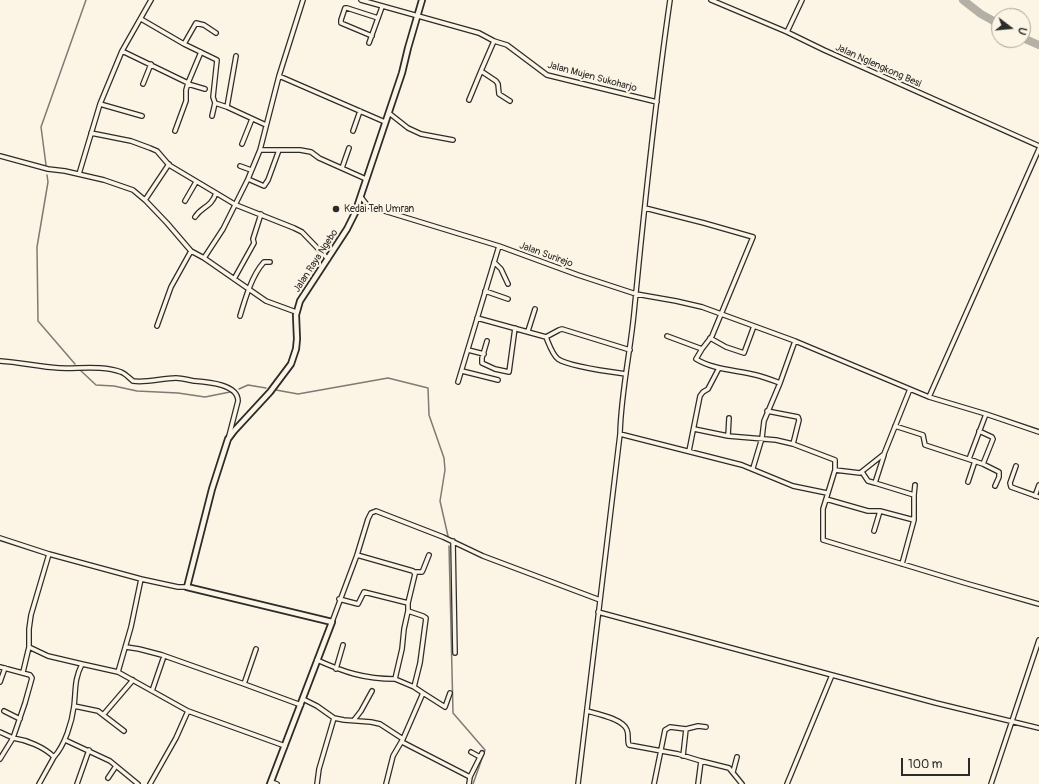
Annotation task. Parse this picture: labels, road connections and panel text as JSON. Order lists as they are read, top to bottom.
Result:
{
  "streets": {
    "street": [
      "Jalan Nglengkong Besi",
      "Jalan Mujen Sukoharjo",
      "Jalan Surirejo",
      "Jalan Raya Ngebo"
    ]
  },
  "crossings": [
    ["Jalan Mujen Sukoharjo", "Jalan Raya Ngebo"],
    ["Jalan Surirejo", "Jalan Raya Ngebo"]
  ],
  "places": ["Kedai Teh Umran"],
  "scale_bar": "100 m",
  "north": "right"
}
